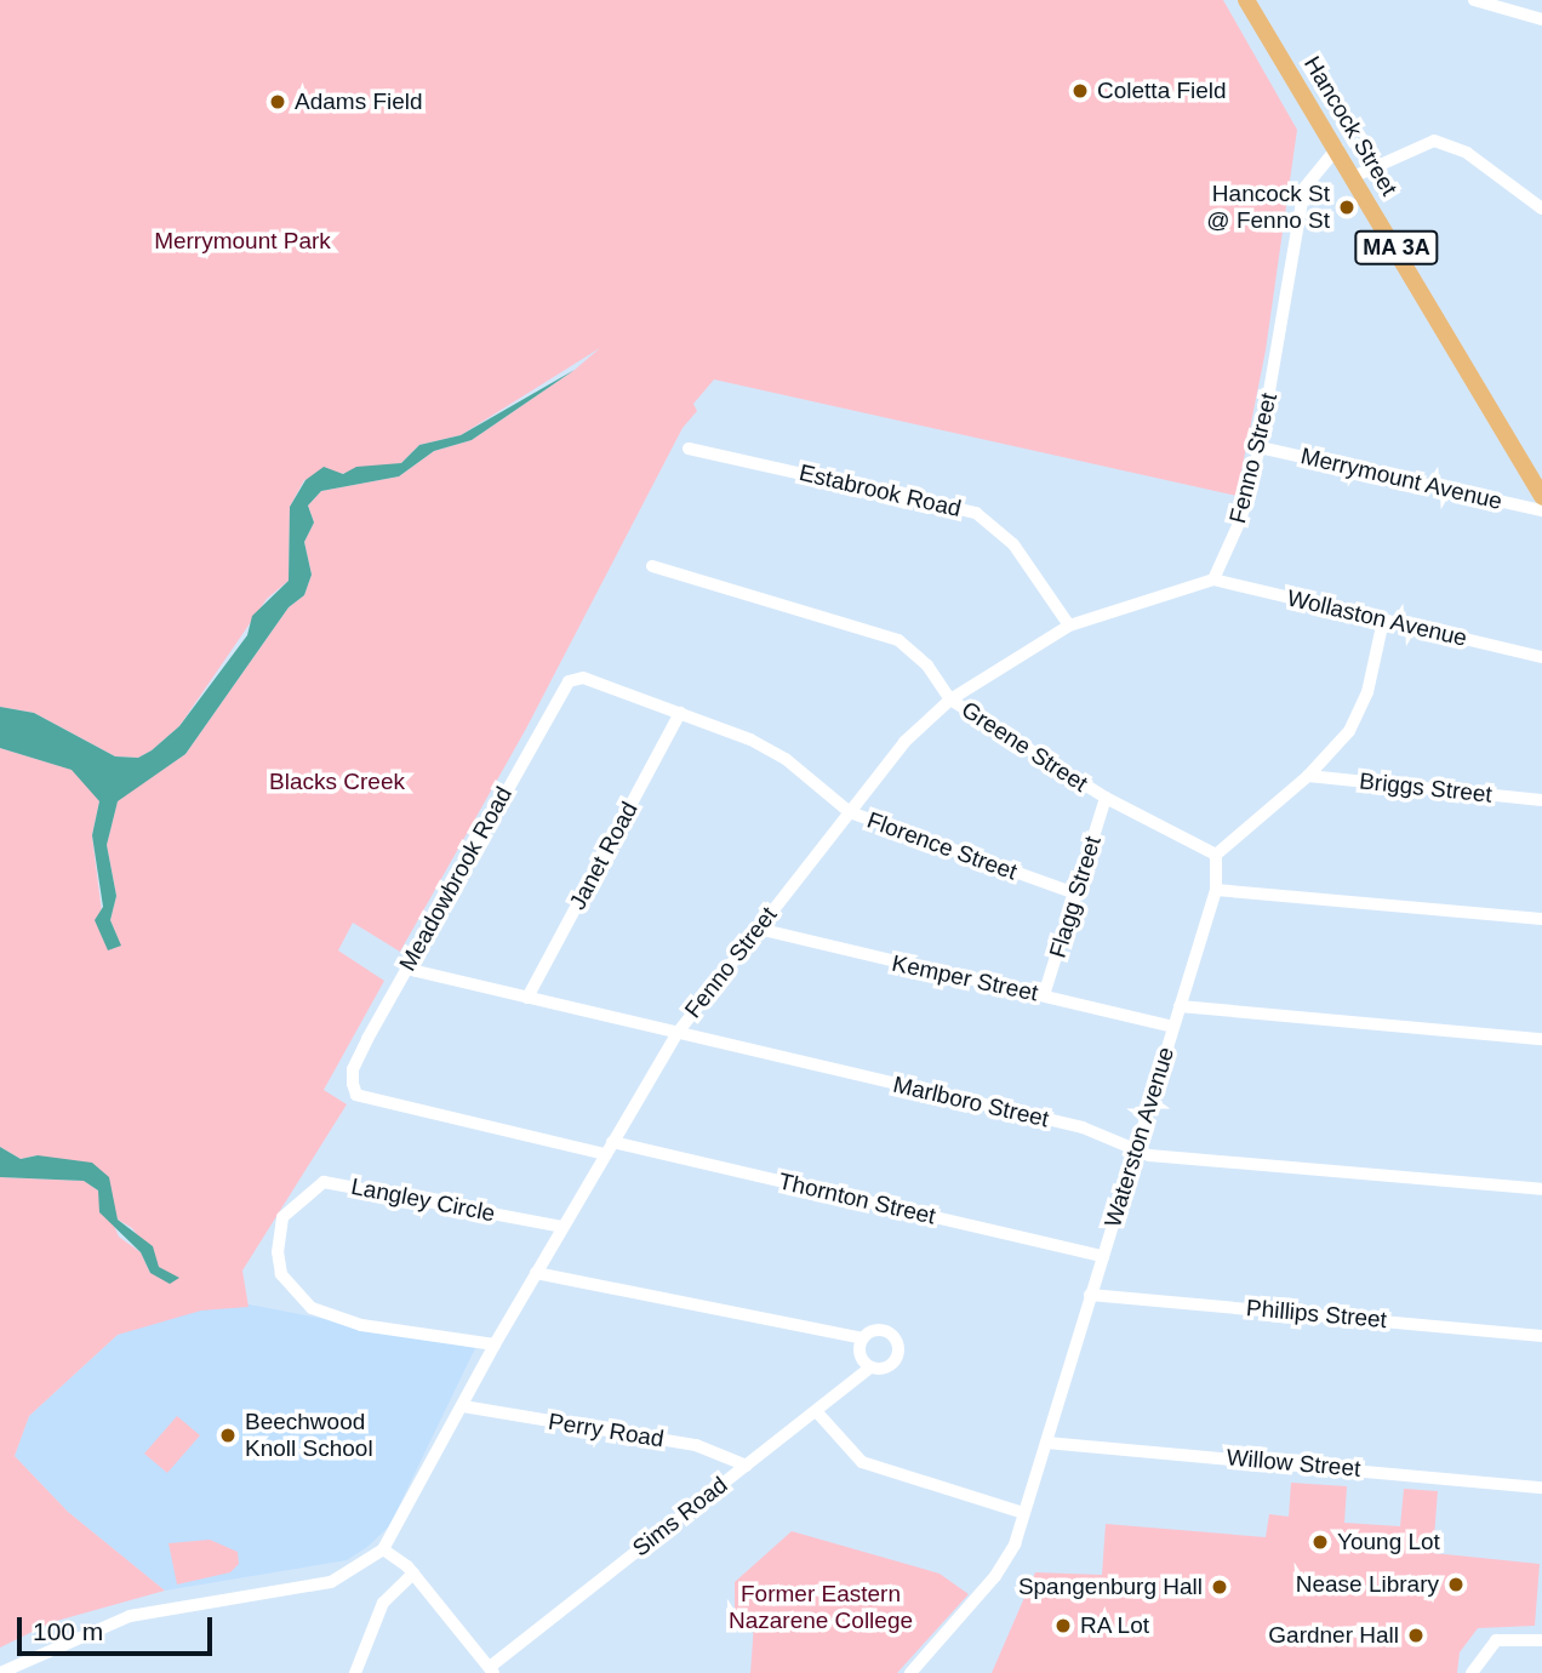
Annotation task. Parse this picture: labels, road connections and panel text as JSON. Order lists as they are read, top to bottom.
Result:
{
  "streets": {
    "main road": ["Hancock Street", "MA 3A"],
    "street": [
      "Fenno Street",
      "Merrymount Avenue",
      "Estabrook Road",
      "Wollaston Avenue",
      "Greene Street",
      "Briggs Street",
      "Florence Street",
      "Janet Road",
      "Meadowbrook Road",
      "Flagg Street",
      "Kemper Street",
      "Marlboro Street",
      "Waterston Avenue",
      "Thornton Street",
      "Langley Circle",
      "Phillips Street",
      "Perry Road",
      "Willow Street",
      "Sims Road"
    ]
  },
  "crossings": [
    ["Hancock Street", "Fenno Street"],
    ["Fenno Street", "Merrymount Avenue"],
    ["Fenno Street", "Estabrook Road"],
    ["Fenno Street", "Wollaston Avenue"],
    ["Fenno Street", "Greene Street"],
    ["Fenno Street", "Florence Street"],
    ["Fenno Street", "Kemper Street"],
    ["Fenno Street", "Marlboro Street"],
    ["Fenno Street", "Thornton Street"],
    ["Fenno Street", "Langley Circle"],
    ["Fenno Street", "Perry Road"],
    ["Fenno Street", "Sims Road"],
    ["Greene Street", "Flagg Street"],
    ["Greene Street", "Waterston Avenue"],
    ["Florence Street", "Janet Road"],
    ["Florence Street", "Meadowbrook Road"],
    ["Florence Street", "Flagg Street"],
    ["Janet Road", "Marlboro Street"],
    ["Meadowbrook Road", "Marlboro Street"],
    ["Meadowbrook Road", "Thornton Street"],
    ["Flagg Street", "Kemper Street"],
    ["Kemper Street", "Waterston Avenue"],
    ["Marlboro Street", "Waterston Avenue"],
    ["Waterston Avenue", "Thornton Street"],
    ["Waterston Avenue", "Phillips Street"],
    ["Waterston Avenue", "Willow Street"],
    ["Perry Road", "Sims Road"]
  ],
  "parks": ["Merrymount Park", "Blacks Creek", "Former Eastern Nazarene College"],
  "places": [
    "Coletta Field",
    "Adams Field",
    "Hancock St @ Fenno St",
    "Beechwood Knoll School",
    "Young Lot",
    "Nease Library",
    "Spangenburg Hall",
    "RA Lot",
    "Gardner Hall"
  ],
  "scale_bar": "100 m"
}
